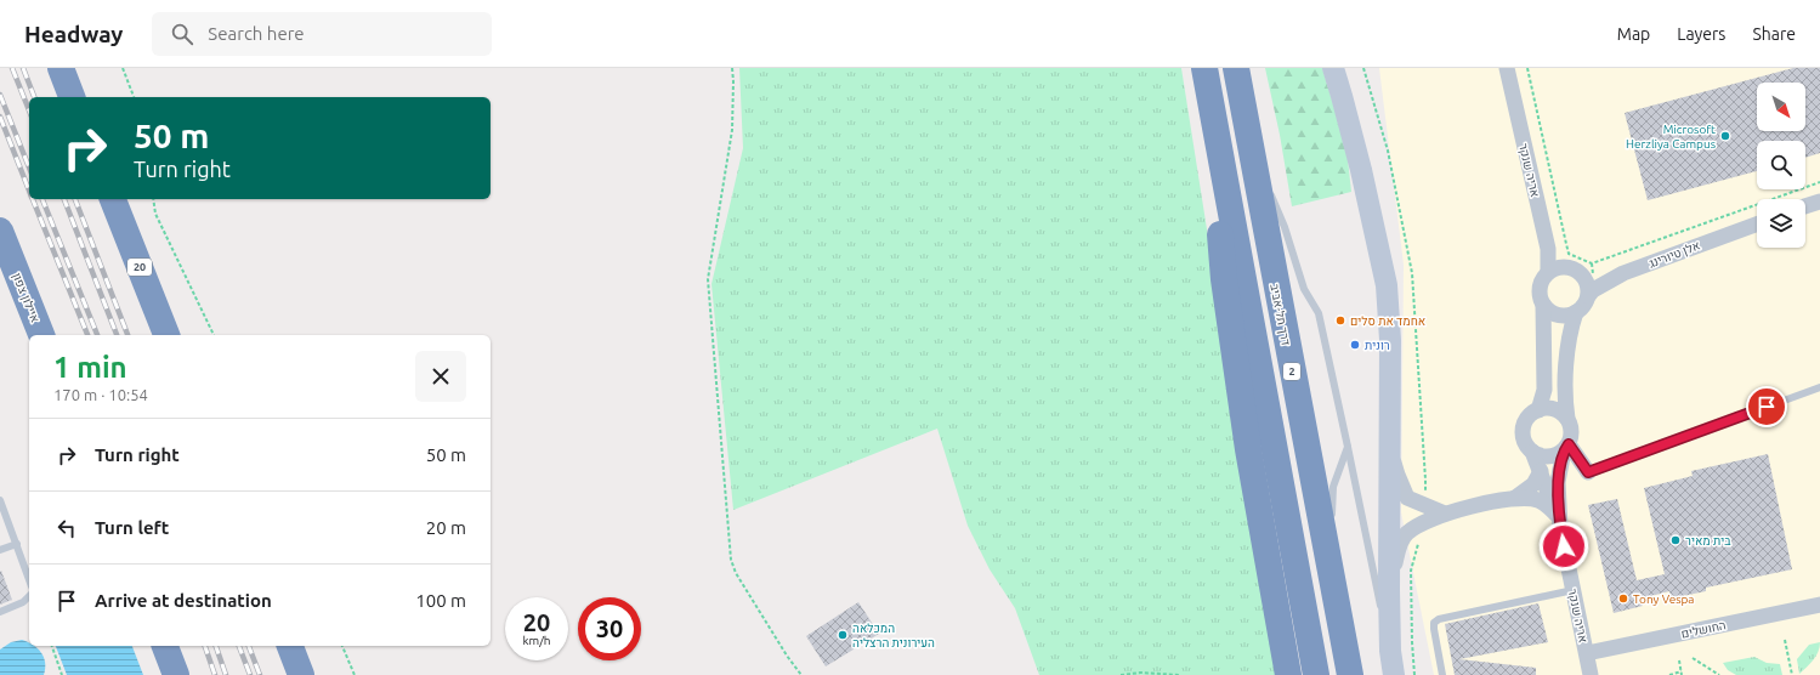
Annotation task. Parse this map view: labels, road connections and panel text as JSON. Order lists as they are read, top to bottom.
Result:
{
  "streets": {
    "highway": [
      "20",
      "איילון צפון",
      "דרך תל-אביב",
      "2"
    ],
    "street": ["אריה שנקר", "אלן טיורינג", "החושלים"]
  },
  "crossings": [
    ["אריה שנקר", "אלן טיורינג"],
    ["אריה שנקר", "החושלים"]
  ],
  "places": [
    "Microsoft Herzliya Campus",
    "אחמד את סלים",
    "רונית",
    "בית מאיר",
    "Tony Vespa",
    "המכלאה העירונית הרצליה"
  ],
  "north": "bottom right",
  "page": {
    "header": "Headway",
    "search": "Search here",
    "nav": ["Map", "Layers", "Share"],
    "turn": ["50 m", "Turn right"],
    "heading": ["1 min", "170 m · 10:54"],
    "list": [
      {
        "name": "Turn right",
        "value": "50 m"
      },
      {
        "name": "Turn left",
        "value": "20 m"
      },
      {
        "name": "Arrive at destination",
        "value": "100 m"
      }
    ],
    "speed": "20 km/h",
    "limit": "30"
  }
}
